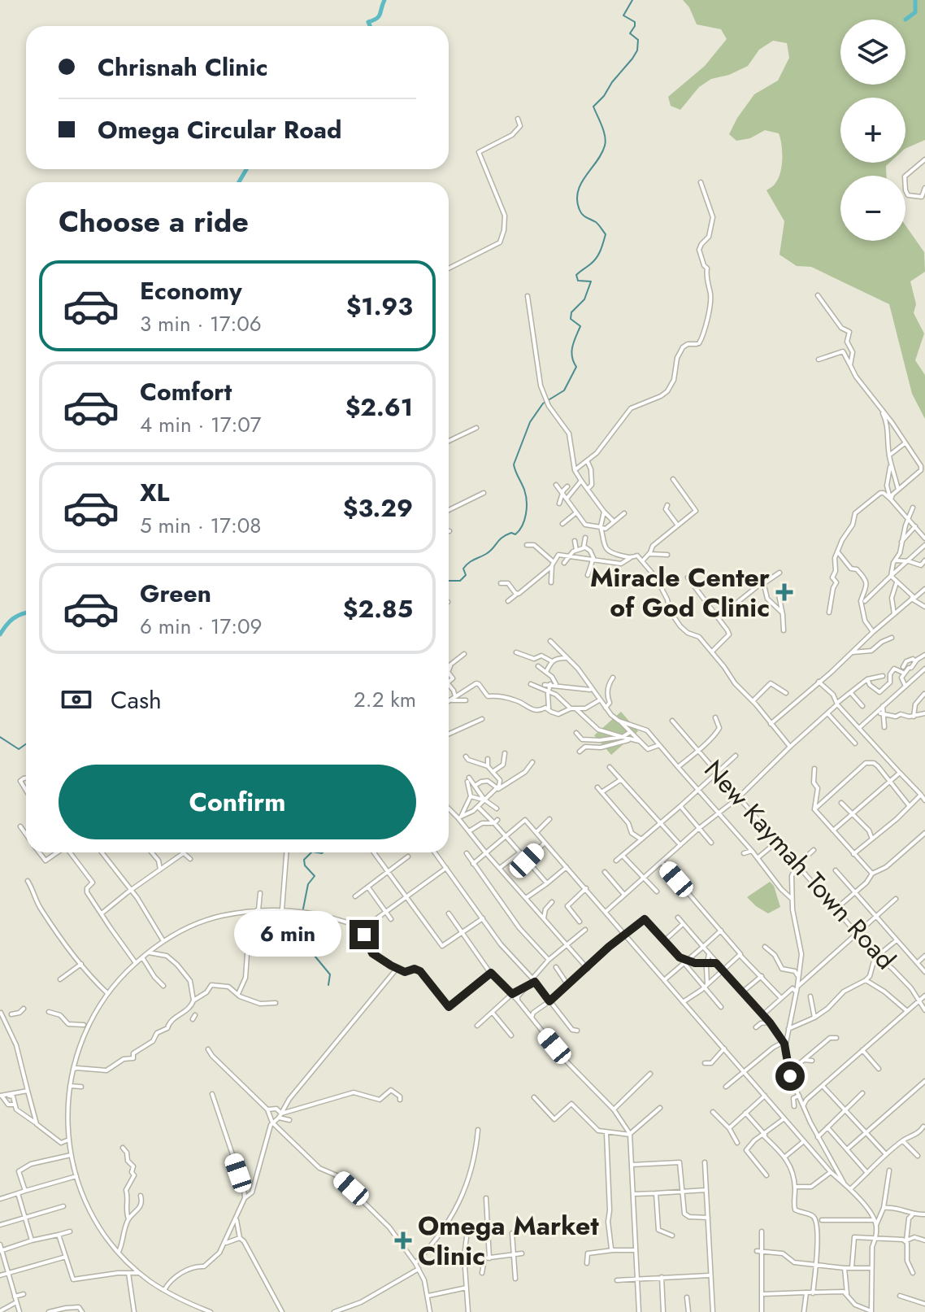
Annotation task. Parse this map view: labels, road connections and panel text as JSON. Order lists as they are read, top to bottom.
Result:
{
  "streets": {
    "street": ["New Kaymah Town Road"]
  },
  "places": {
    "health": ["Miracle Center of God Clinic", "Omega Market Clinic"]
  },
  "page": {
    "map_buttons": ["+", "−"],
    "banner": ["Chrisnah Clinic", "Omega Circular Road"],
    "heading": "Choose a ride",
    "list": [
      {
        "name": "Economy",
        "note": "3 min · 17:06",
        "value": "$1.93"
      },
      {
        "name": "Comfort",
        "note": "4 min · 17:07",
        "value": "$2.61"
      },
      {
        "name": "XL",
        "note": "5 min · 17:08",
        "value": "$3.29"
      },
      {
        "name": "Green",
        "note": "6 min · 17:09",
        "value": "$2.85"
      }
    ],
    "pay": ["Cash", "2.2 km"],
    "buttons": "Confirm",
    "bubble": "6 min"
  }
}
